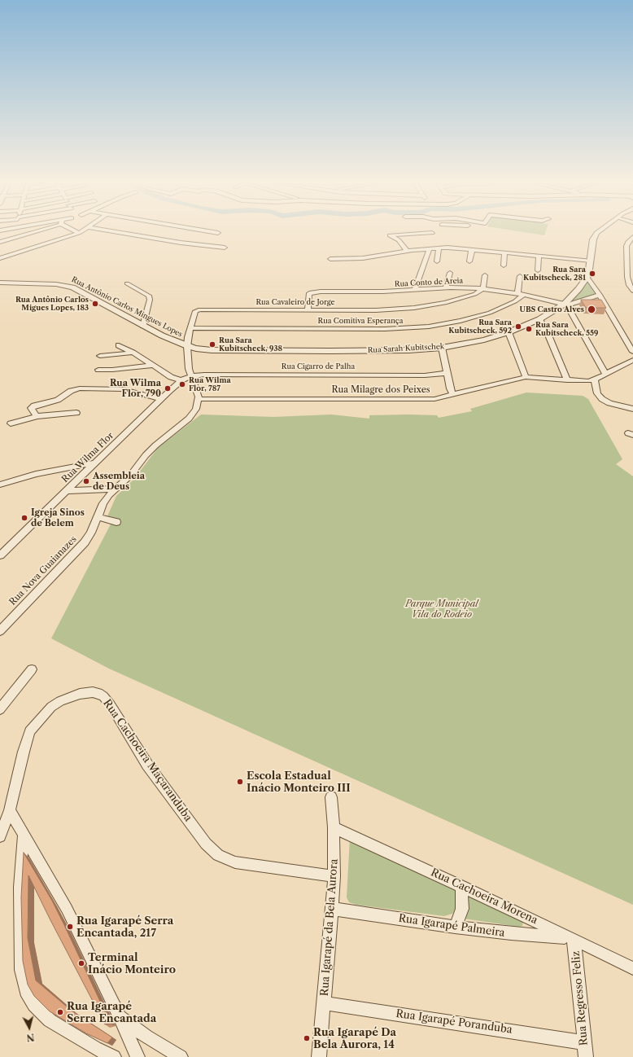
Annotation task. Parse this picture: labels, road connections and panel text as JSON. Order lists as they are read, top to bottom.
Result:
{
  "streets": {
    "street": [
      "Rua Conto de Areia",
      "Rua Cavaleiro de Jorge",
      "Rua Antônio Carlos Mingues Lopes",
      "Rua Comitiva Esperança",
      "Rua Sarah Kubitschek",
      "Rua Cigarro de Palha",
      "Rua Milagre dos Peixes",
      "Rua Wilma Flor",
      "Rua Nova Guaianazes",
      "Rua Cachoeira Maçaranduba",
      "Rua Cachoeira Morena",
      "Rua Igarapé Palmeira",
      "Rua Igarapé da Bela Aurora",
      "Rua Regresso Feliz",
      "Rua Igarapé Poranduba"
    ]
  },
  "crossings": [
    ["Rua Conto de Areia", "Rua Cavaleiro de Jorge"],
    ["Rua Conto de Areia", "Rua Comitiva Esperança"],
    ["Rua Conto de Areia", "Rua Sarah Kubitschek"],
    ["Rua Cavaleiro de Jorge", "Rua Antônio Carlos Mingues Lopes"],
    ["Rua Cavaleiro de Jorge", "Rua Comitiva Esperança"],
    ["Rua Cavaleiro de Jorge", "Rua Sarah Kubitschek"],
    ["Rua Cavaleiro de Jorge", "Rua Cigarro de Palha"],
    ["Rua Cavaleiro de Jorge", "Rua Milagre dos Peixes"],
    ["Rua Cavaleiro de Jorge", "Rua Wilma Flor"],
    ["Rua Cavaleiro de Jorge", "Rua Nova Guaianazes"],
    ["Rua Antônio Carlos Mingues Lopes", "Rua Sarah Kubitschek"],
    ["Rua Cigarro de Palha", "Rua Wilma Flor"],
    ["Rua Milagre dos Peixes", "Rua Nova Guaianazes"],
    ["Rua Cachoeira Maçaranduba", "Rua Igarapé da Bela Aurora"],
    ["Rua Cachoeira Morena", "Rua Igarapé Palmeira"],
    ["Rua Cachoeira Morena", "Rua Igarapé da Bela Aurora"],
    ["Rua Cachoeira Morena", "Rua Regresso Feliz"],
    ["Rua Igarapé Palmeira", "Rua Igarapé da Bela Aurora"],
    ["Rua Igarapé Palmeira", "Rua Regresso Feliz"],
    ["Rua Igarapé da Bela Aurora", "Rua Igarapé Poranduba"],
    ["Rua Regresso Feliz", "Rua Igarapé Poranduba"]
  ],
  "parks": ["Parque Municipal Vila do Rodeio"],
  "places": [
    "Rua Sara Kubitscheck, 281",
    "Rua Antônio Carlos Migues Lopes, 183",
    "UBS Castro Alves",
    "Rua Sara Kubitscheck, 592",
    "Rua Sara Kubitscheck, 559",
    "Rua Sara Kubitscheck, 938",
    "Rua Wilma Flor, 787",
    "Rua Wilma Flor, 790",
    "Assembleia de Deus",
    "Igreja Sinos de Belem",
    "Escola Estadual Inácio Monteiro III",
    "Rua Igarapé Serra Encantada, 217",
    "Terminal Inácio Monteiro",
    "Rua Igarapé Serra Encantada",
    "Rua Igarapé Da Bela Aurora, 14"
  ],
  "north": "bottom"
}
